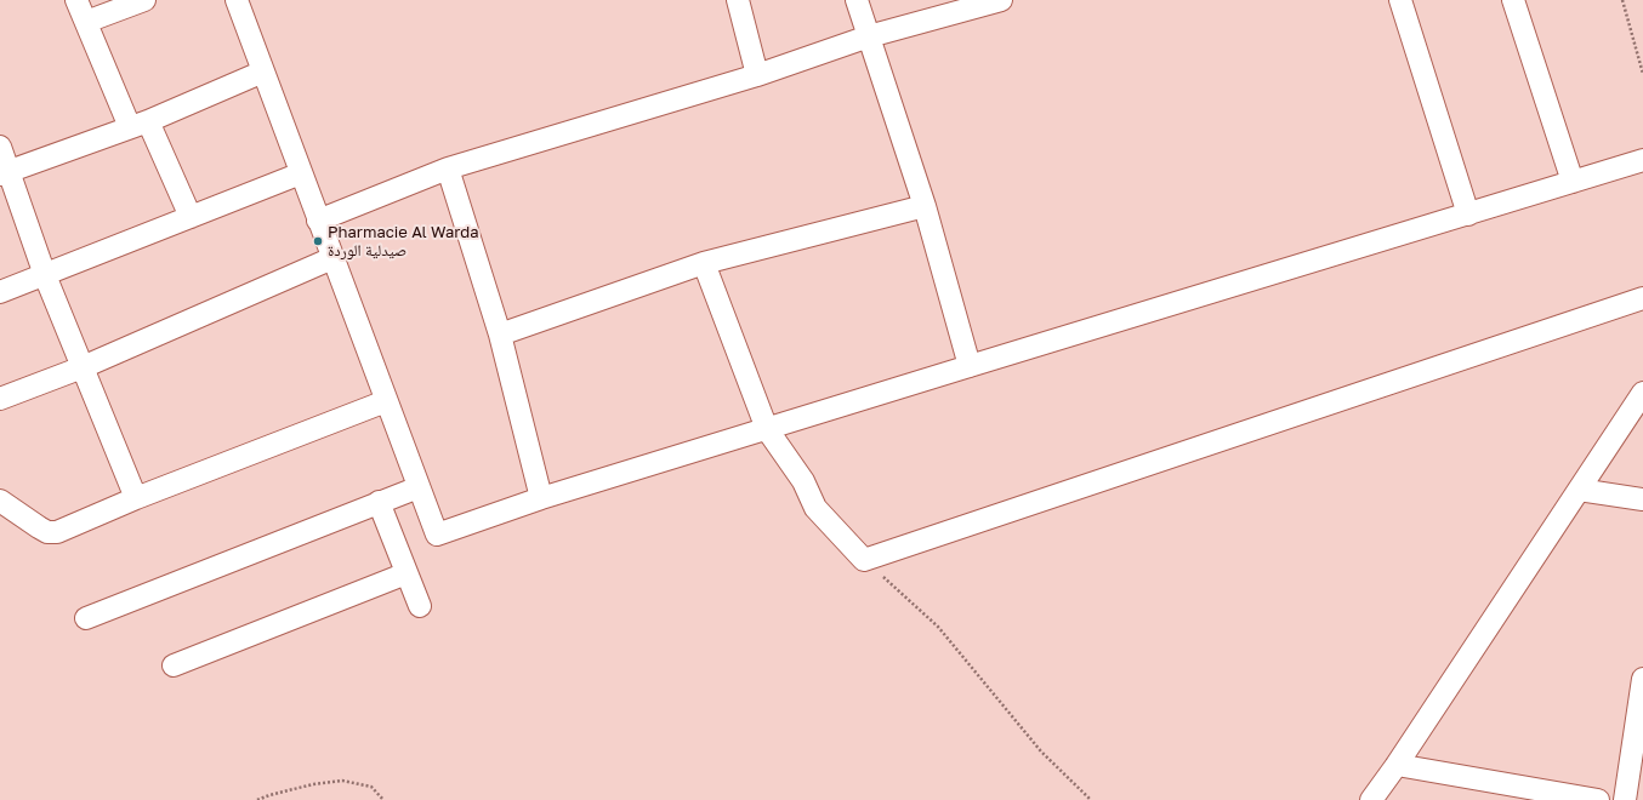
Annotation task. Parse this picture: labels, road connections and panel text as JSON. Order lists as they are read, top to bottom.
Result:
{
  "places": ["Pharmacie Al Warda صيدلية الوردة"]
}
